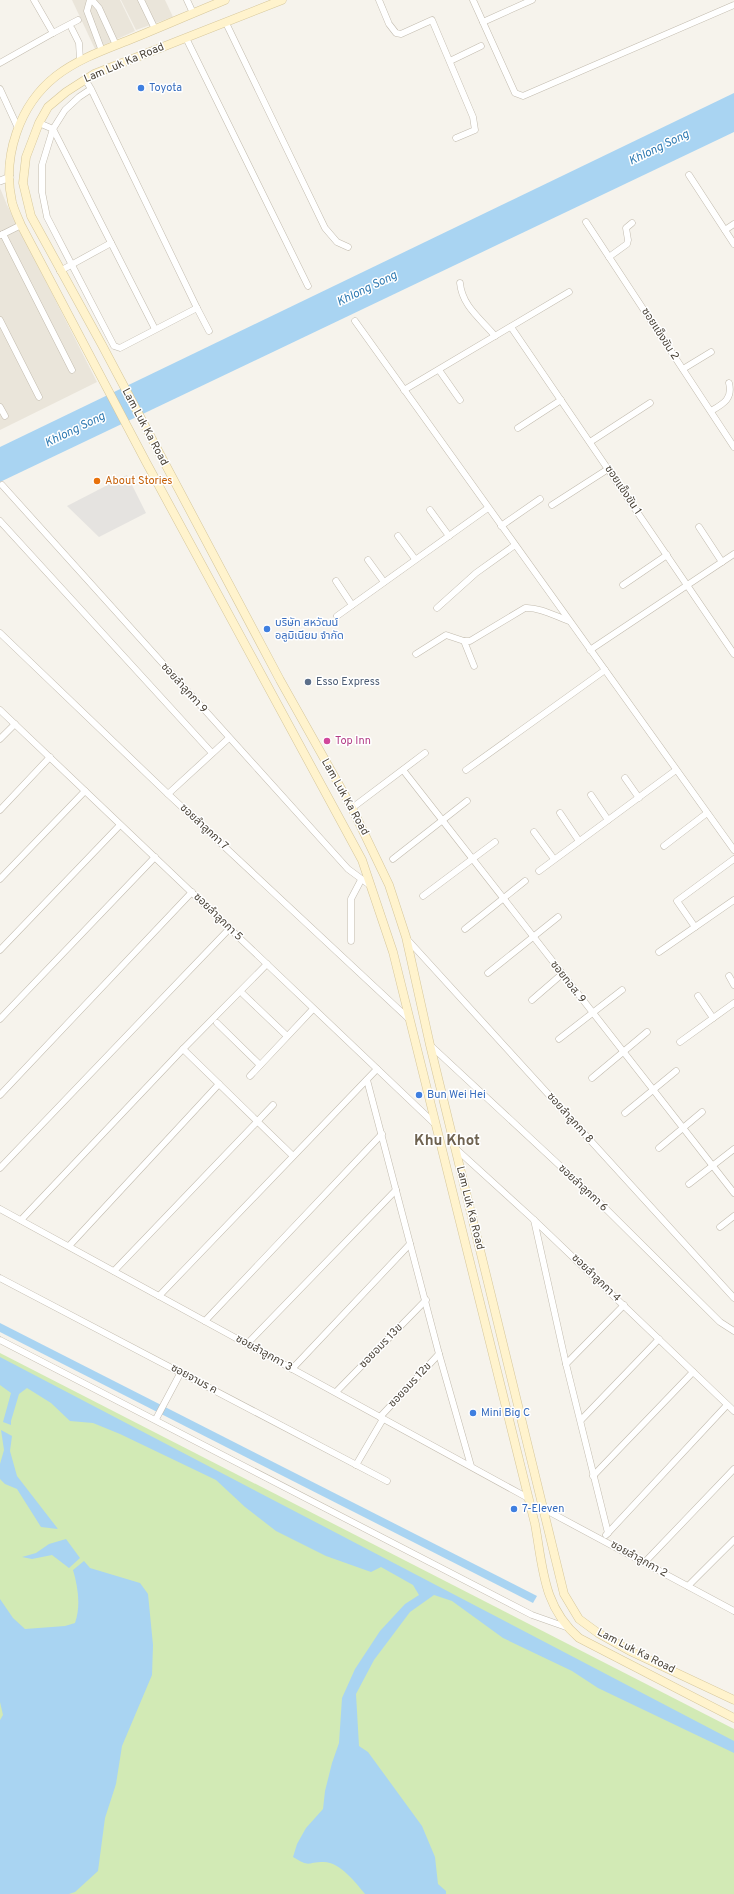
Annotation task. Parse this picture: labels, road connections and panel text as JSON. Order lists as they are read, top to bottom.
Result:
{
  "streets": {
    "main road": ["Lam Luk Ka Road"],
    "street": [
      "ซอยแข็งขัน 2",
      "ซอยแข็งขัน 1",
      "ซอยลำลูกกา 9",
      "ซอยลำลูกกา 7",
      "ซอยลำลูกกา 5",
      "ซอยทอส. 9",
      "ซอยลำลูกกา 8",
      "ซอยลำลูกกา 6",
      "ซอยลำลูกกา 4",
      "ซอยอมร 13ข",
      "ซอยลำลูกกา 3",
      "ซอยจามร ค",
      "ซอยอมร 12ข",
      "ซอยลำลูกกา 2"
    ]
  },
  "crossings": [
    ["Lam Luk Ka Road", "ซอยลำลูกกา 9"],
    ["Lam Luk Ka Road", "ซอยลำลูกกา 7"],
    ["Lam Luk Ka Road", "ซอยลำลูกกา 5"],
    ["Lam Luk Ka Road", "ซอยลำลูกกา 8"],
    ["Lam Luk Ka Road", "ซอยลำลูกกา 6"],
    ["Lam Luk Ka Road", "ซอยลำลูกกา 4"],
    ["Lam Luk Ka Road", "ซอยลำลูกกา 3"],
    ["Lam Luk Ka Road", "ซอยลำลูกกา 2"],
    ["ซอยอมร 13ข", "ซอยลำลูกกา 3"],
    ["ซอยลำลูกกา 3", "ซอยอมร 12ข"],
    ["ซอยจามร ค", "ซอยอมร 12ข"]
  ],
  "districts": ["Khu Khot"],
  "water": ["Khlong Song"],
  "places": [
    "Toyota",
    "About Stories",
    "บริษัท สหวัฒน์ อลูมิเนียม จำกัด",
    "Esso Express",
    "Top Inn",
    "Bun Wei Hei",
    "Mini Big C",
    "7-Eleven"
  ]
}
